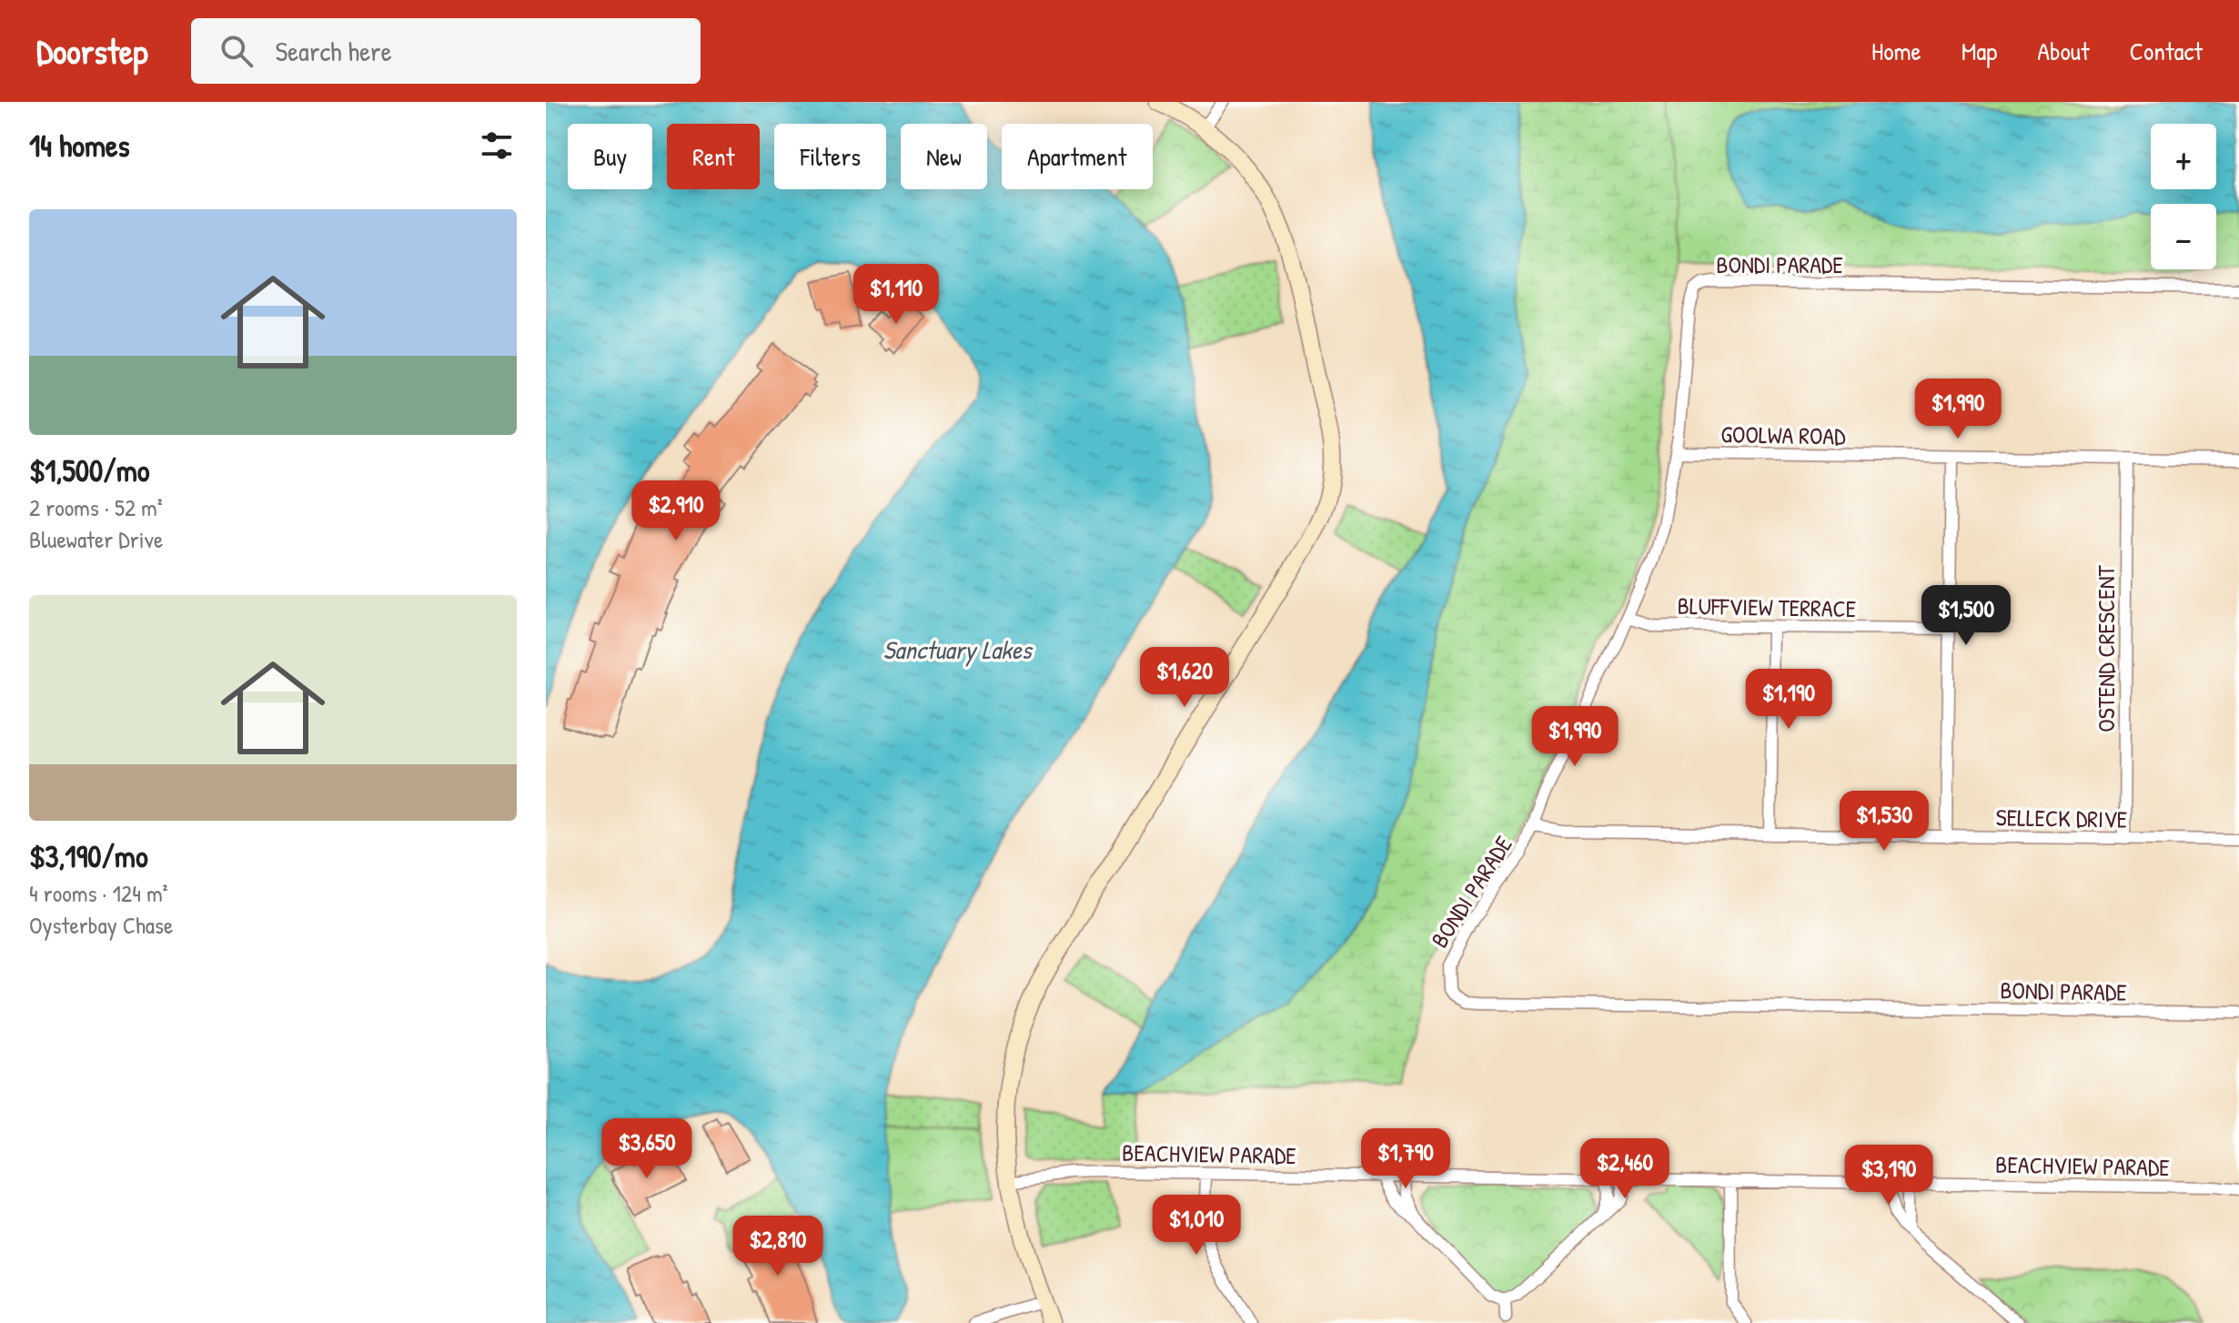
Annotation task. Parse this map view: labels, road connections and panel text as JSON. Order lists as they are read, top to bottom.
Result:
{
  "streets": {
    "street": [
      "BONDI PARADE",
      "GOOLWA ROAD",
      "BLUFFVIEW TERRACE",
      "OSTEND CRESCENT",
      "SELLECK DRIVE",
      "BEACHVIEW PARADE"
    ]
  },
  "crossings": [
    ["BONDI PARADE", "GOOLWA ROAD"],
    ["BONDI PARADE", "BLUFFVIEW TERRACE"],
    ["BONDI PARADE", "SELLECK DRIVE"],
    ["GOOLWA ROAD", "OSTEND CRESCENT"],
    ["OSTEND CRESCENT", "SELLECK DRIVE"]
  ],
  "water": ["Sanctuary Lakes"],
  "page": {
    "header": "Doorstep",
    "search": "Search here",
    "nav": [
      "Home",
      "Map",
      "About",
      "Contact"
    ],
    "heading": "14 homes",
    "map_buttons": ["+", "−"],
    "chip": [
      "Buy",
      "Rent",
      "Filters",
      "New",
      "Apartment"
    ],
    "list": [
      {
        "name": "$1,500/mo",
        "note": "2 rooms · 52 m² · Bluewater Drive"
      },
      {
        "name": "$3,190/mo",
        "note": "4 rooms · 124 m² · Oysterbay Chase"
      }
    ],
    "price": [
      "$1,110",
      "$1,990",
      "$2,910",
      "$1,500",
      "$1,620",
      "$1,190",
      "$1,990",
      "$1,530",
      "$3,650",
      "$1,790",
      "$2,460",
      "$3,190",
      "$1,010",
      "$2,810"
    ]
  }
}
